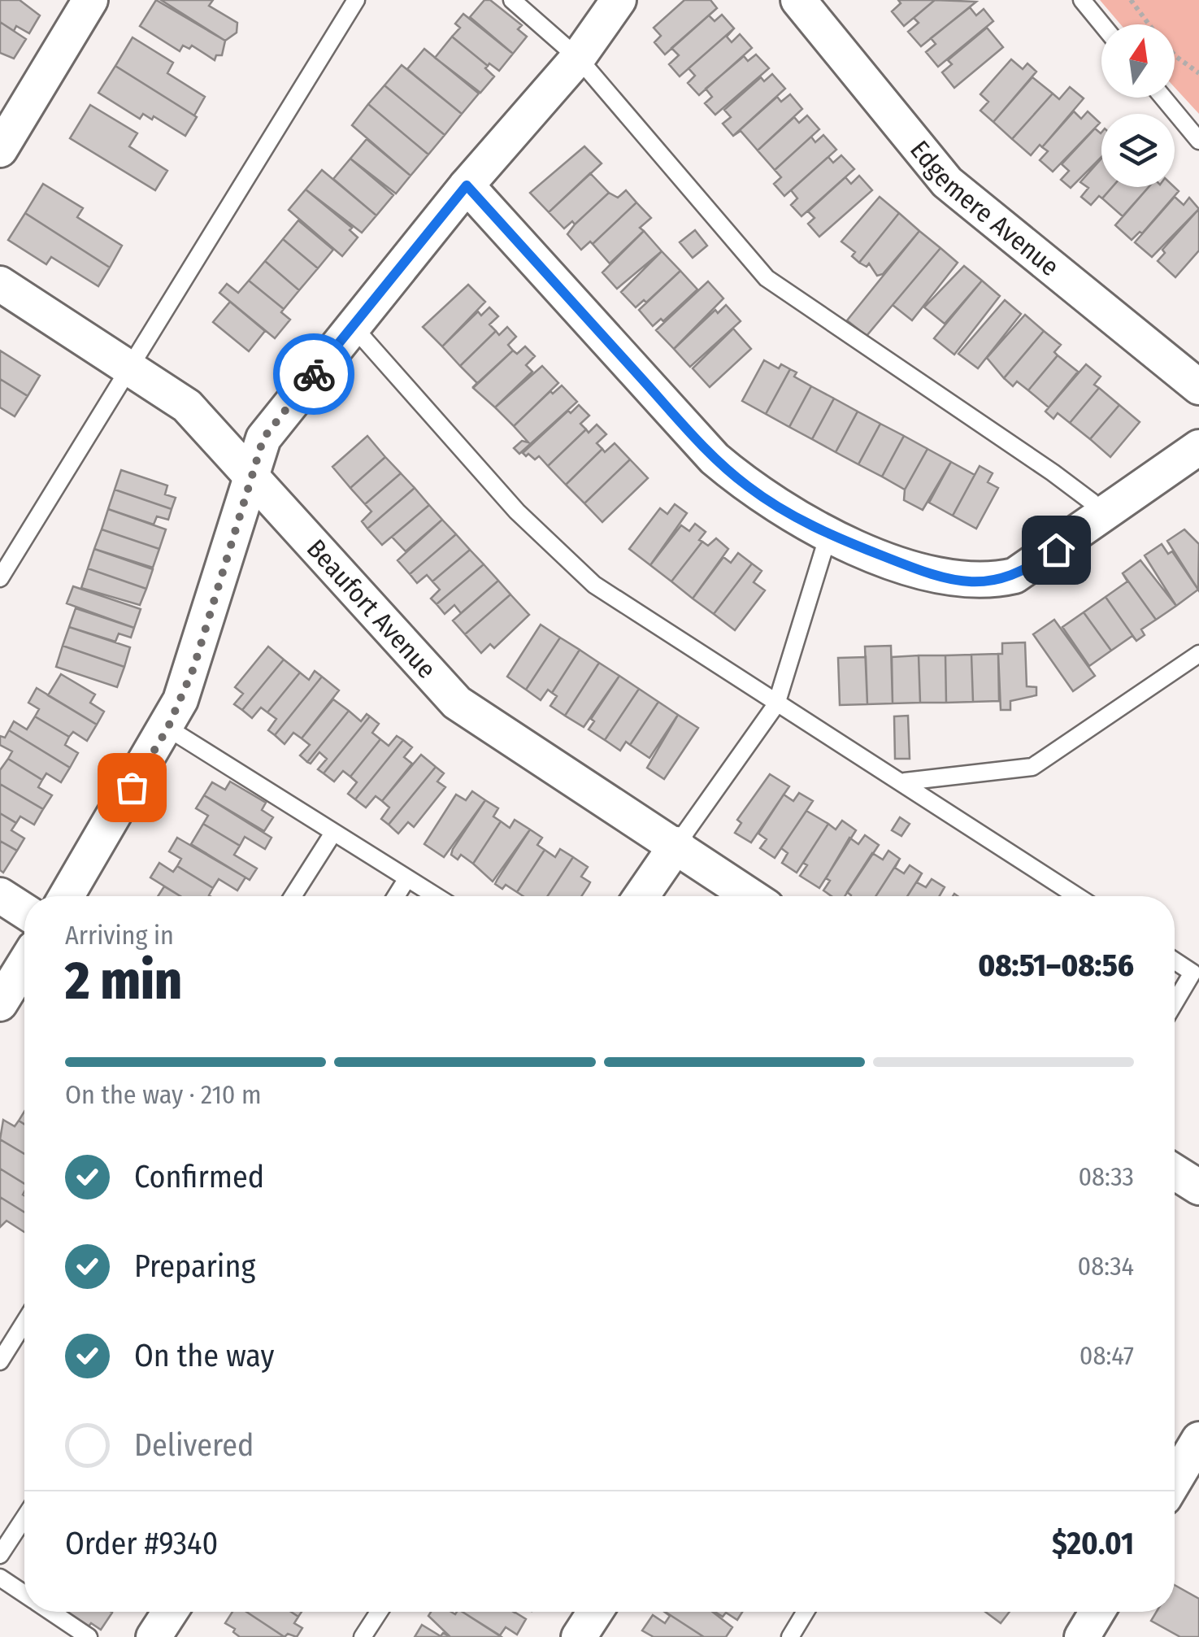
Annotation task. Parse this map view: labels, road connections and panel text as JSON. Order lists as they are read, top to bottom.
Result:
{
  "streets": {
    "street": ["Edgemere Avenue", "Beaufort Avenue"]
  },
  "north": "top",
  "page": {
    "heading": ["2 min", "Arriving in", "08:51–08:56"],
    "panel": ["Order #9340", "$20.01"],
    "bar": "On the way · 210 m",
    "list": [
      ["Confirmed", "08:33"],
      ["Preparing", "08:34"],
      ["On the way", "08:47"],
      "Delivered"
    ]
  }
}
